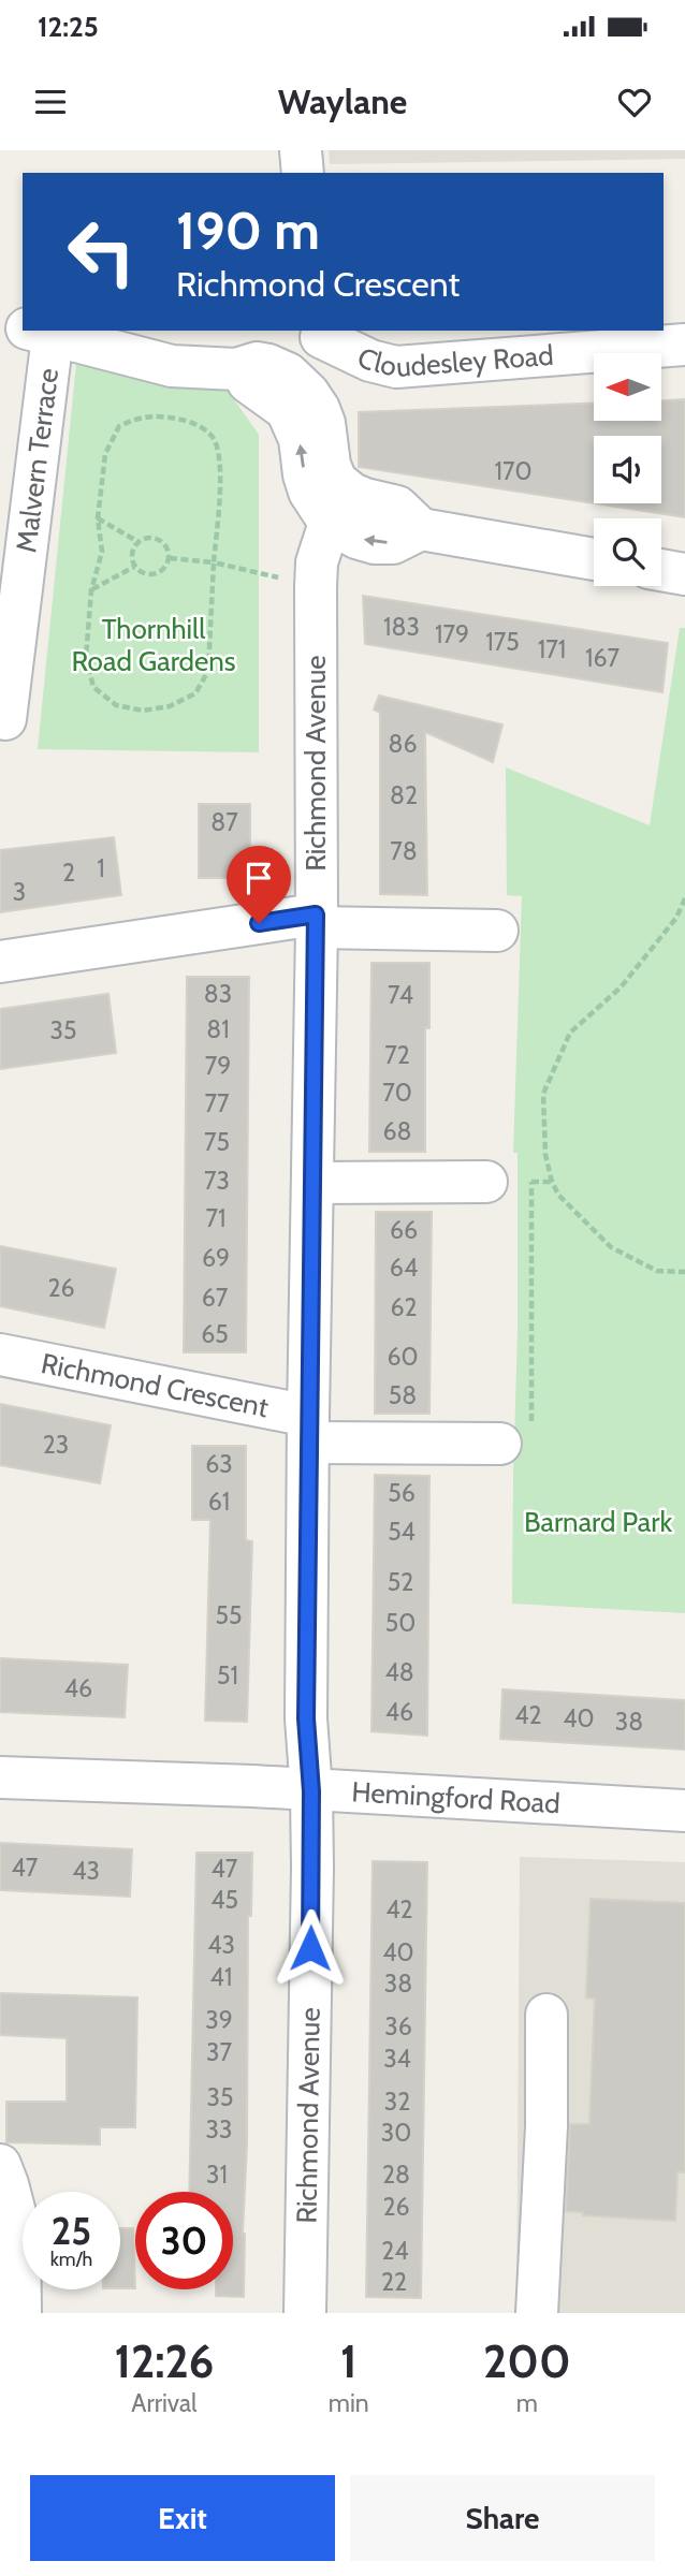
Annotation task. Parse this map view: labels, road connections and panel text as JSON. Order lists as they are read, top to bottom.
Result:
{
  "streets": {
    "street": [
      "Cloudesley Road",
      "Malvern Terrace",
      "Richmond Avenue",
      "Richmond Crescent",
      "Hemingford Road"
    ]
  },
  "crossings": [
    ["Richmond Avenue", "Richmond Crescent"],
    ["Richmond Avenue", "Hemingford Road"]
  ],
  "parks": ["Thornhill Road Gardens", "Barnard Park"],
  "house_numbers": [
    "170",
    "183",
    "179",
    "175",
    "171",
    "167",
    "86",
    "82",
    "87",
    "78",
    "1",
    "2",
    "3",
    "83",
    "74",
    "81",
    "35",
    "72",
    "79",
    "70",
    "77",
    "68",
    "75",
    "73",
    "71",
    "66",
    "69",
    "64",
    "26",
    "67",
    "62",
    "65",
    "60",
    "58",
    "23",
    "63",
    "56",
    "61",
    "54",
    "52",
    "55",
    "50",
    "48",
    "51",
    "46",
    "46",
    "42",
    "40",
    "38",
    "47",
    "47",
    "43",
    "45",
    "42",
    "43",
    "40",
    "41",
    "38",
    "39",
    "36",
    "37",
    "34",
    "35",
    "32",
    "33",
    "30",
    "31",
    "28",
    "26",
    "24",
    "22"
  ],
  "north": "left",
  "page": {
    "status": "12:25",
    "header": "Waylane",
    "turn": ["190 m", "Richmond Crescent"],
    "speed": "25 km/h",
    "limit": "30",
    "eta": [
      "12:26",
      "Arrival",
      "1",
      "min",
      "200",
      "m"
    ],
    "buttons": ["Exit", "Share"]
  }
}
